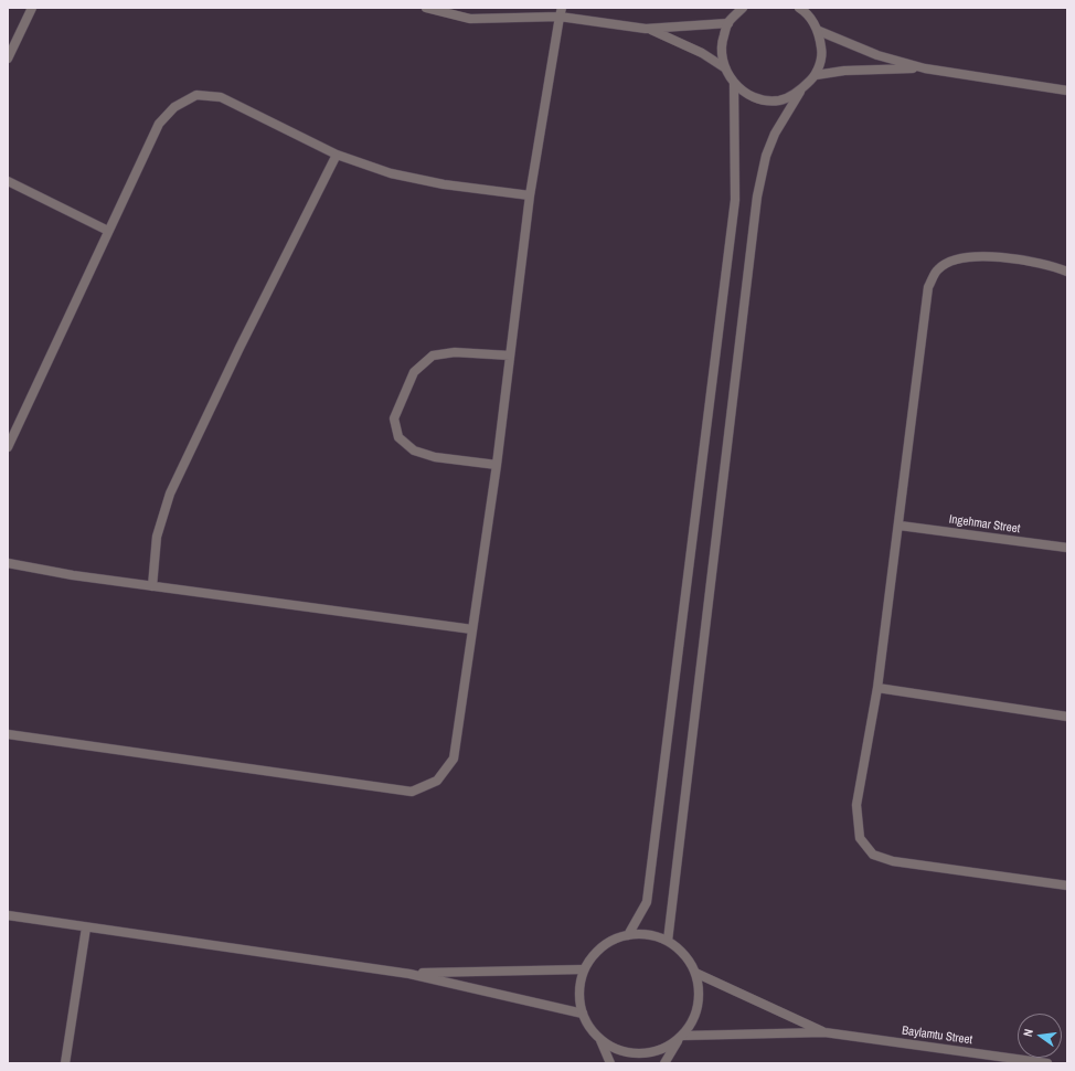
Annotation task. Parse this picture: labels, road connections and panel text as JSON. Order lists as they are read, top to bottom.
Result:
{
  "streets": {
    "street": ["Ingehmar Street", "Baylamtu Street"]
  },
  "north": "left"
}
